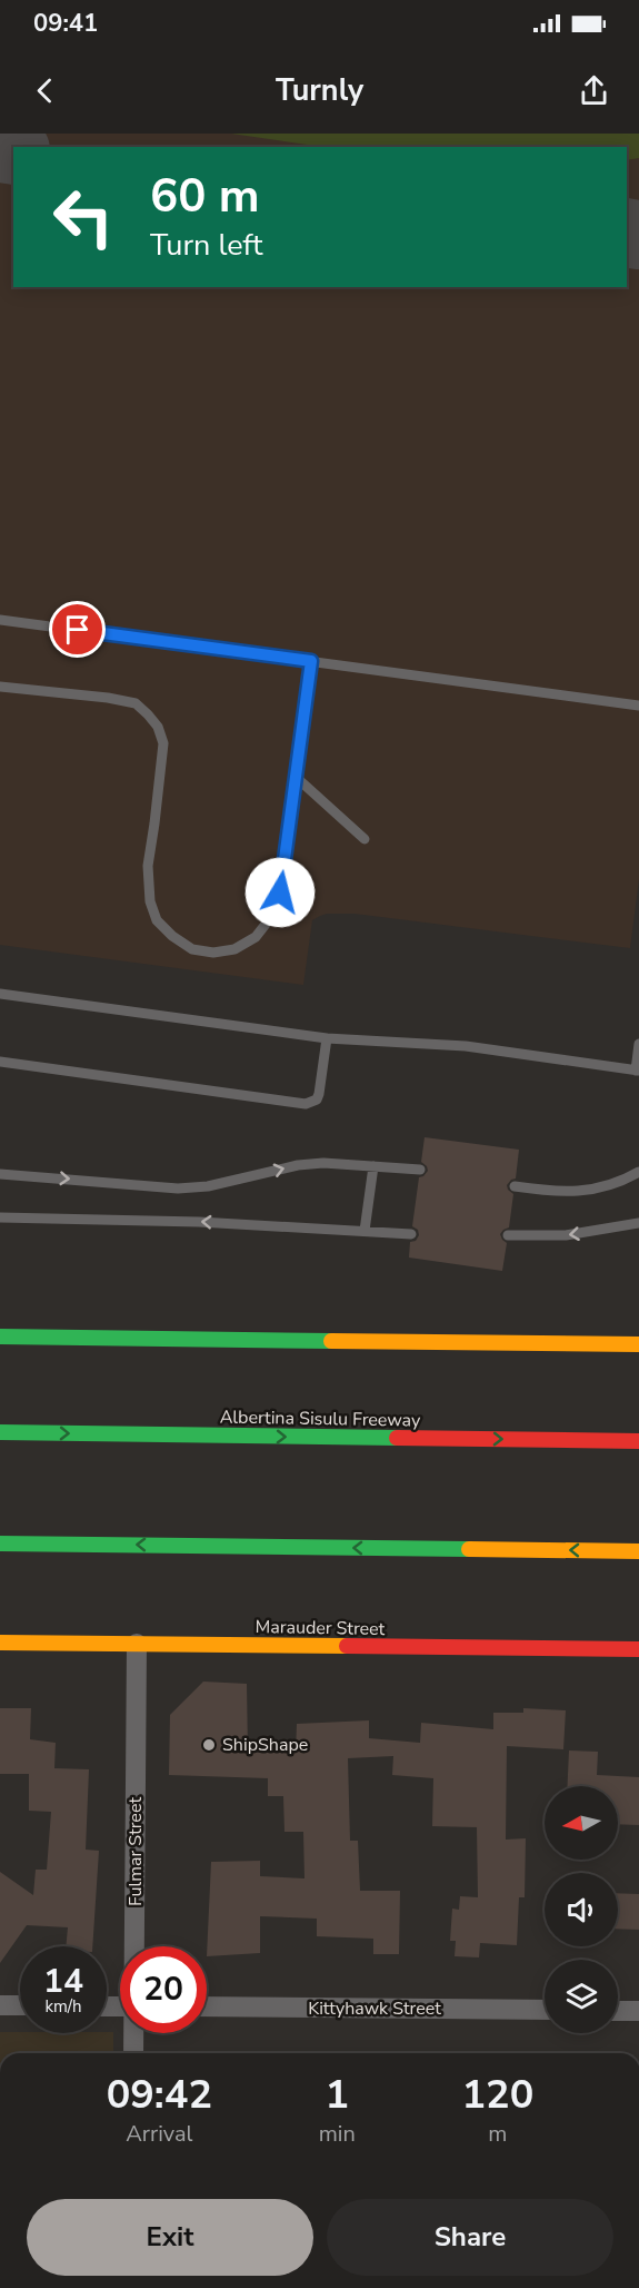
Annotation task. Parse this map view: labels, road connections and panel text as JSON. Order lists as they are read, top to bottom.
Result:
{
  "streets": {
    "main road": ["Albertina Sisulu Freeway", "Marauder Street"],
    "street": ["Fulmar Street", "Kittyhawk Street"]
  },
  "crossings": [
    ["Marauder Street", "Fulmar Street"]
  ],
  "places": ["ShipShape"],
  "north": "left",
  "page": {
    "status": "09:41",
    "header": "Turnly",
    "turn": ["60 m", "Turn left"],
    "speed": "14 km/h",
    "limit": "20",
    "eta": [
      "09:42",
      "Arrival",
      "1",
      "min",
      "120",
      "m"
    ],
    "buttons": ["Exit", "Share"]
  }
}
